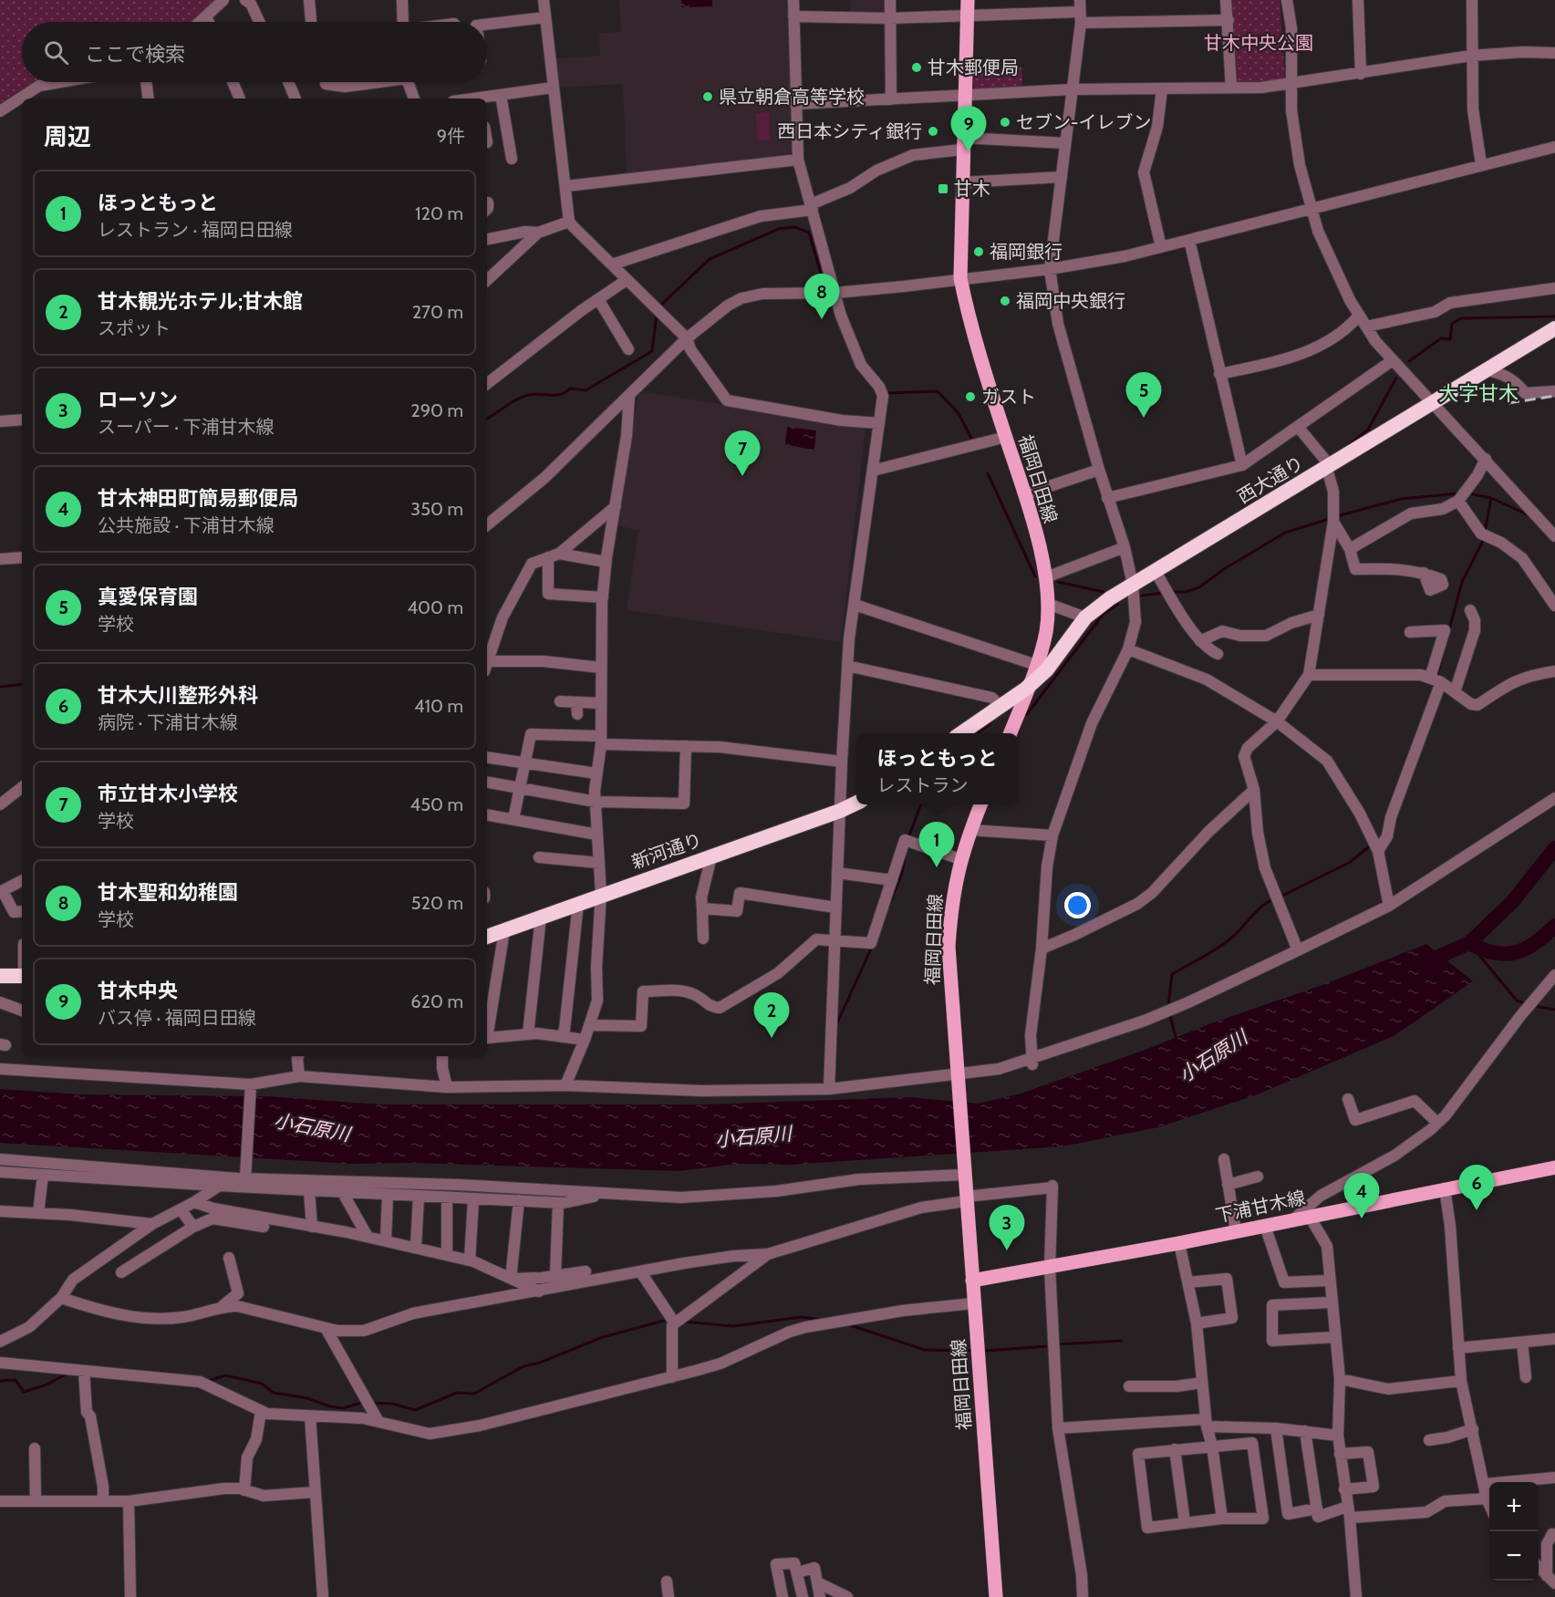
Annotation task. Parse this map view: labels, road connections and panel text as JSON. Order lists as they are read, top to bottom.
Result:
{
  "streets": {
    "highway": ["西大通り", "新河通り"],
    "main road": ["福岡日田線", "下浦甘木線"]
  },
  "crossings": [
    ["福岡日田線", "西大通り"],
    ["福岡日田線", "下浦甘木線"]
  ],
  "districts": ["大字甘木"],
  "water": ["小石原川"],
  "parks": ["甘木中央公園"],
  "places": {
    "other": [
      "甘木郵便局",
      "県立朝倉高等学校",
      "セブン-イレブン",
      "西日本シティ銀行",
      "福岡銀行",
      "福岡中央銀行",
      "ガスト"
    ],
    "transit": ["甘木"]
  },
  "page": {
    "search": "ここで検索",
    "heading": ["周辺", "9件"],
    "pins": [
      "9",
      "8",
      "5",
      "7",
      "1",
      "2",
      "6",
      "4",
      "3"
    ],
    "list": [
      {
        "mark": "1",
        "name": "ほっともっと",
        "note": "レストラン · 福岡日田線",
        "value": "120 m"
      },
      {
        "mark": "2",
        "name": "甘木観光ホテル;甘木館",
        "note": "スポット",
        "value": "270 m"
      },
      {
        "mark": "3",
        "name": "ローソン",
        "note": "スーパー · 下浦甘木線",
        "value": "290 m"
      },
      {
        "mark": "4",
        "name": "甘木神田町簡易郵便局",
        "note": "公共施設 · 下浦甘木線",
        "value": "350 m"
      },
      {
        "mark": "5",
        "name": "真愛保育園",
        "note": "学校",
        "value": "400 m"
      },
      {
        "mark": "6",
        "name": "甘木大川整形外科",
        "note": "病院 · 下浦甘木線",
        "value": "410 m"
      },
      {
        "mark": "7",
        "name": "市立甘木小学校",
        "note": "学校",
        "value": "450 m"
      },
      {
        "mark": "8",
        "name": "甘木聖和幼稚園",
        "note": "学校",
        "value": "520 m"
      },
      {
        "mark": "9",
        "name": "甘木中央",
        "note": "バス停 · 福岡日田線",
        "value": "620 m"
      }
    ],
    "popup": ["ほっともっと", "レストラン"],
    "map_buttons": ["+", "−"]
  }
}
